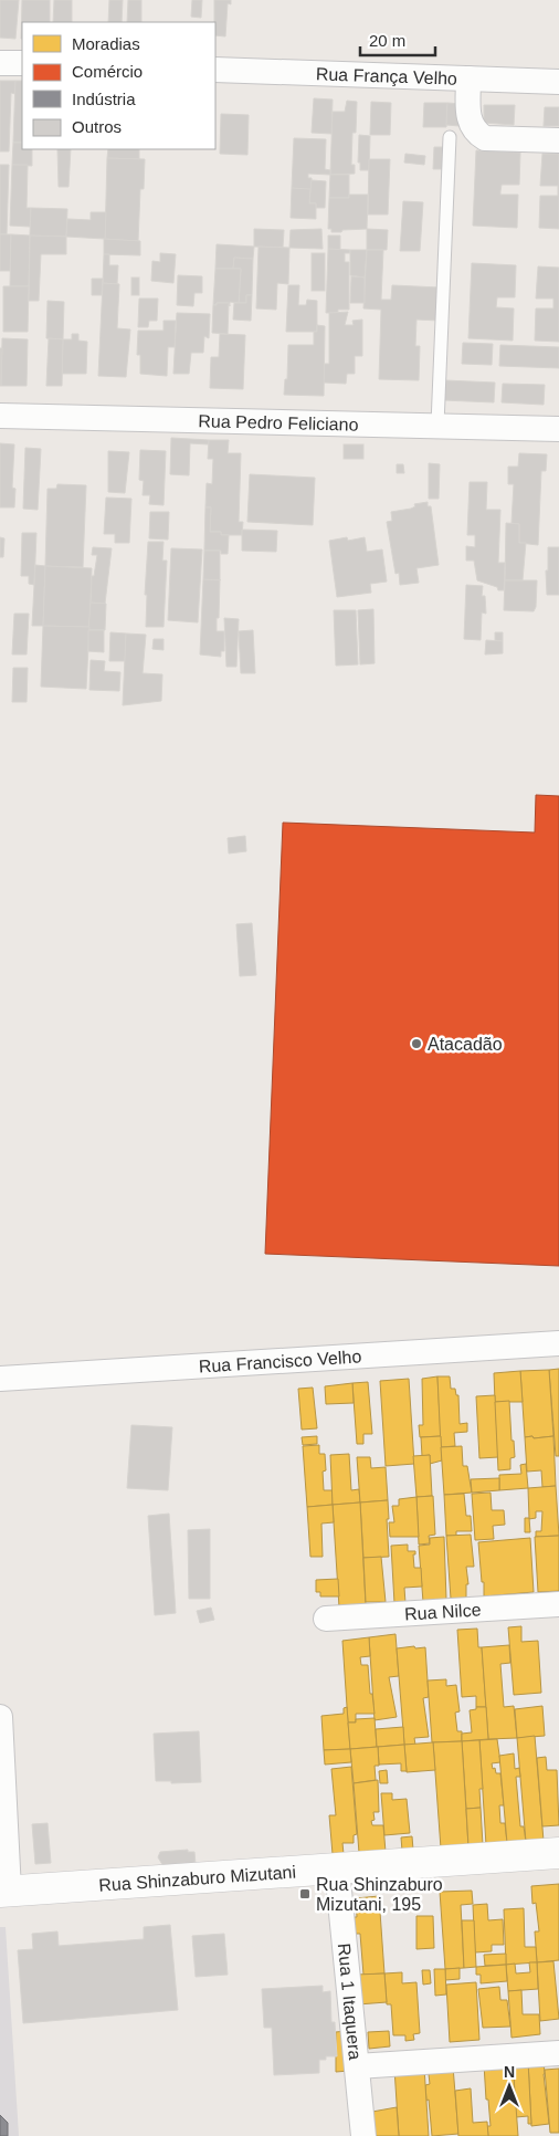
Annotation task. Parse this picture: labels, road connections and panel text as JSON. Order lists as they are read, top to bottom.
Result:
{
  "streets": {
    "street": [
      "Rua França Velho",
      "Rua Pedro Feliciano",
      "Rua Francisco Velho",
      "Rua Nilce",
      "Rua Shinzaburo Mizutani",
      "Rua 1 Itaquera"
    ]
  },
  "crossings": [
    ["Rua Shinzaburo Mizutani", "Rua 1 Itaquera"]
  ],
  "places": {
    "other": ["Atacadão"],
    "transit": ["Rua Shinzaburo Mizutani, 195"]
  },
  "legend": [
    "Moradias",
    "Comércio",
    "Indústria",
    "Outros"
  ],
  "scale_bar": "20 m",
  "north": "top"
}
